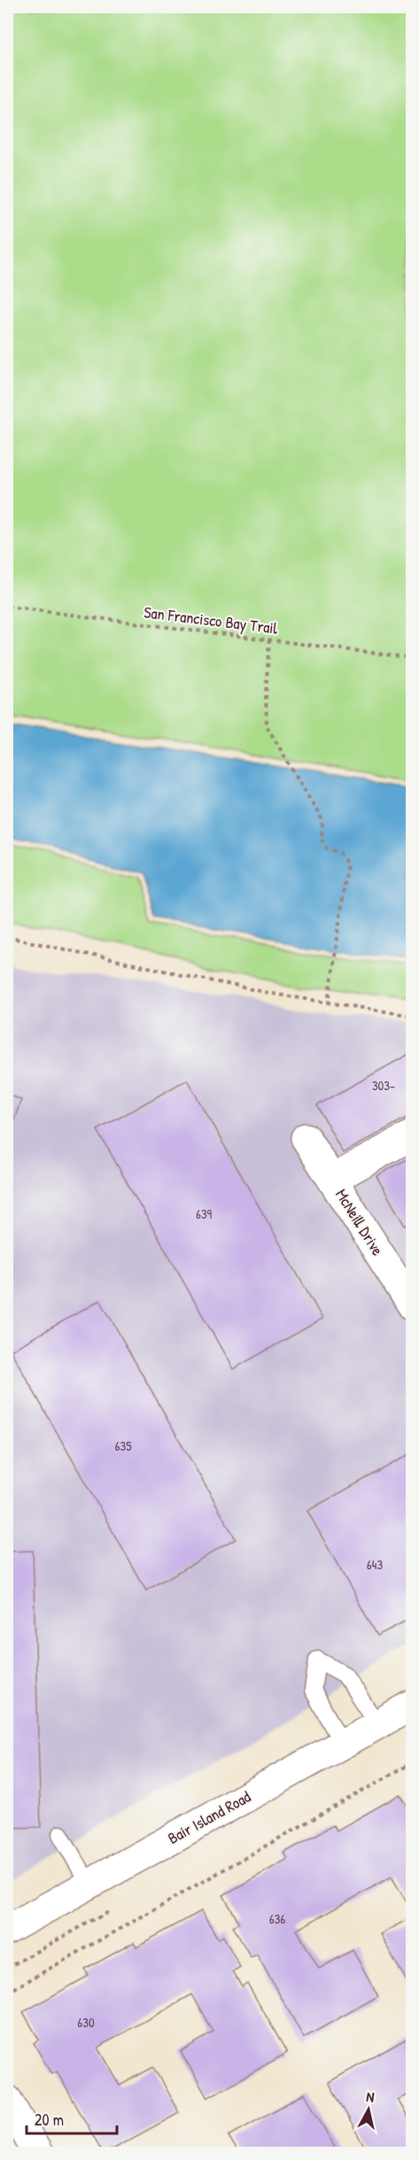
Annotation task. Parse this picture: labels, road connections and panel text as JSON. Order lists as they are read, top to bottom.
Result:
{
  "streets": {
    "street": ["McNeill Drive", "Bair Island Road"],
    "path": ["San Francisco Bay Trail"]
  },
  "house_numbers": [
    "303-",
    "639",
    "635",
    "643",
    "636",
    "630"
  ],
  "scale_bar": "20 m",
  "north": "top"
}
